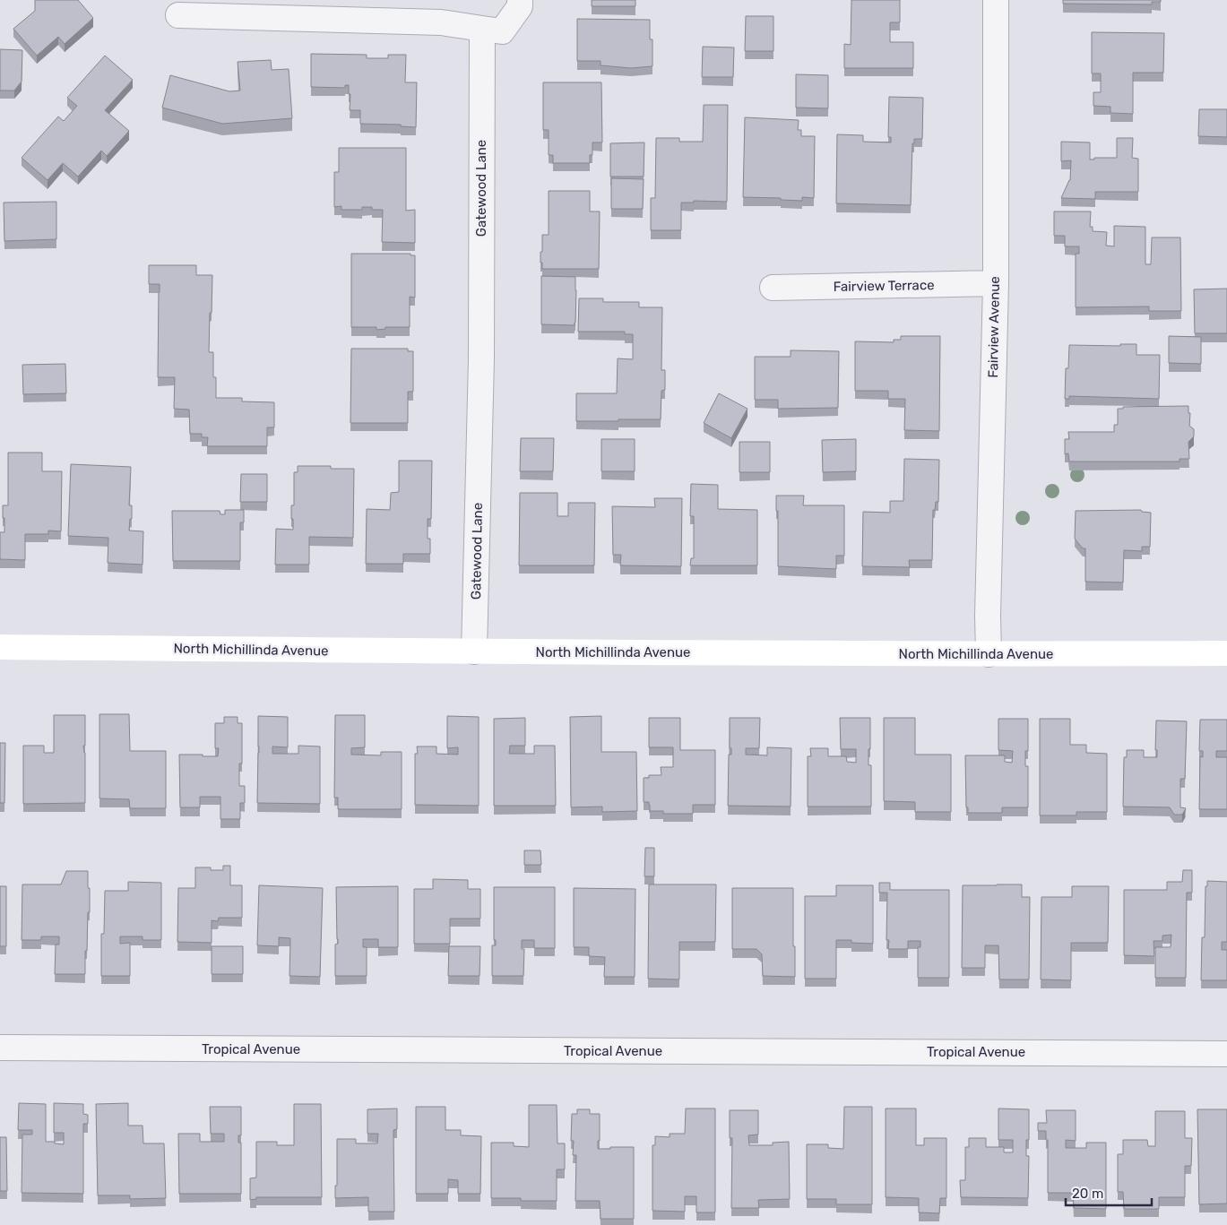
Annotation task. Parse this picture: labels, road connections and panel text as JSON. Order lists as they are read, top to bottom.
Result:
{
  "streets": {
    "street": [
      "Gatewood Lane",
      "Fairview Terrace",
      "Fairview Avenue",
      "North Michillinda Avenue",
      "Tropical Avenue"
    ]
  },
  "crossings": [
    ["Gatewood Lane", "North Michillinda Avenue"],
    ["Fairview Terrace", "Fairview Avenue"],
    ["Fairview Avenue", "North Michillinda Avenue"]
  ],
  "scale_bar": "20 m"
}
